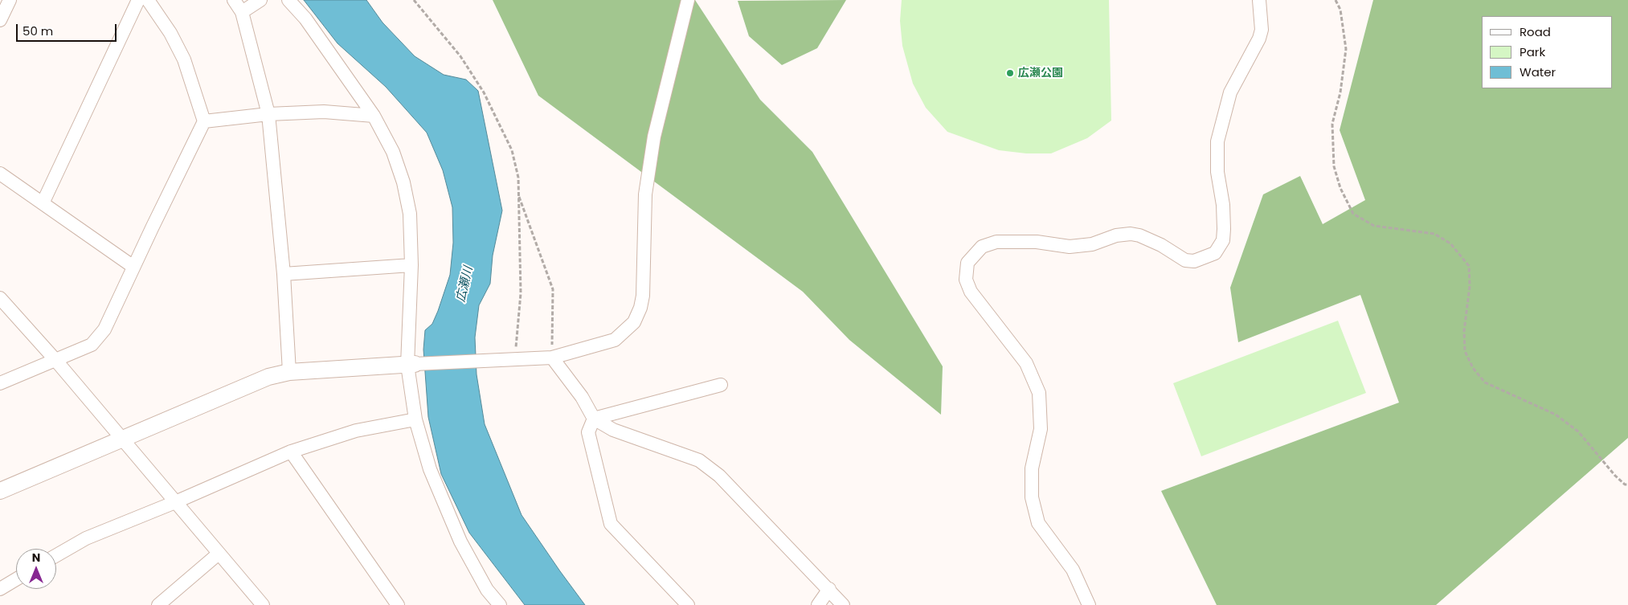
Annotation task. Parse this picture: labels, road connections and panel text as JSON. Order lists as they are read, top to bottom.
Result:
{
  "water": ["広瀬川"],
  "places": ["広瀬公園"],
  "legend": ["Road", "Park", "Water"],
  "scale_bar": "50 m",
  "north": "top"
}
